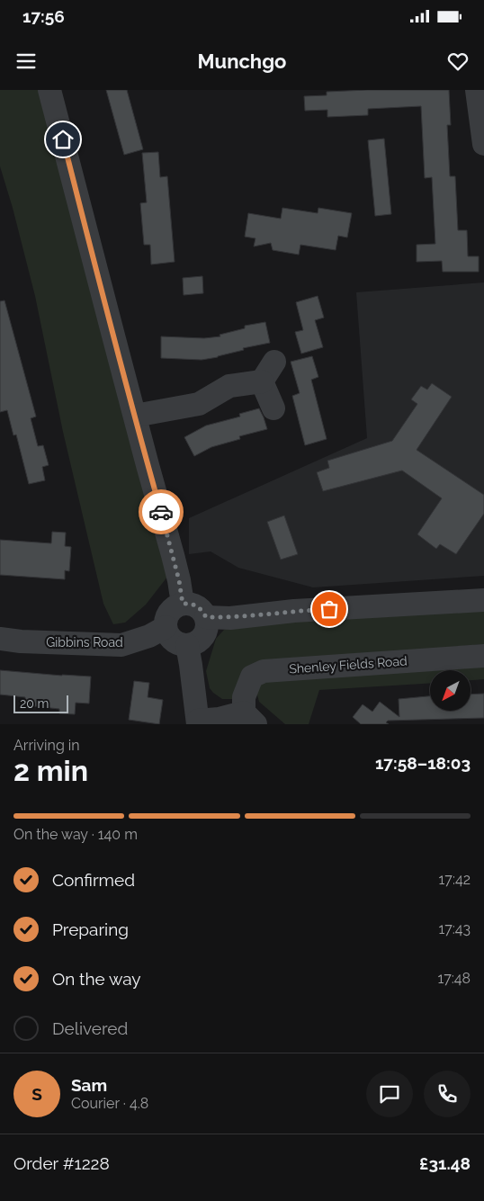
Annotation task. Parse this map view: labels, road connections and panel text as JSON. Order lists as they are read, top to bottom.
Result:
{
  "streets": {
    "street": ["Gibbins Road", "Shenley Fields Road"]
  },
  "scale_bar": "20 m",
  "north": "bottom left",
  "page": {
    "status": "17:56",
    "header": "Munchgo",
    "scale": "20 m",
    "heading": ["2 min", "Arriving in", "17:58–18:03"],
    "panel": [
      "Sam",
      "Courier · 4.8",
      "Order #1228",
      "£31.48"
    ],
    "bar": "On the way · 140 m",
    "list": [
      ["Confirmed", "17:42"],
      ["Preparing", "17:43"],
      ["On the way", "17:48"],
      "Delivered"
    ],
    "round": "S"
  }
}
